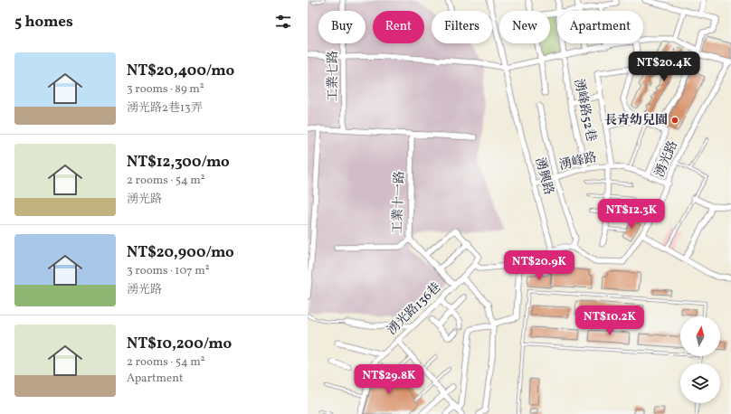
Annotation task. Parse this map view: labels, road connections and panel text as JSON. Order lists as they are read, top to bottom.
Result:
{
  "streets": {
    "street": [
      "工業七路",
      "湧峰路52巷",
      "湧光路",
      "湧峰路",
      "湧興路",
      "工業十一路",
      "湧光路136巷"
    ]
  },
  "crossings": [
    ["湧峰路52巷", "湧峰路"],
    ["湧光路", "湧峰路"],
    ["湧峰路", "湧興路"]
  ],
  "places": ["長青幼兒園"],
  "north": "top",
  "page": {
    "heading": "5 homes",
    "chip": [
      "Buy",
      "Rent",
      "Filters",
      "New",
      "Apartment"
    ],
    "list": [
      {
        "name": "NT$20,400/mo",
        "note": "3 rooms · 89 m² · 湧光路2巷13弄"
      },
      {
        "name": "NT$12,300/mo",
        "note": "2 rooms · 54 m² · 湧光路"
      },
      {
        "name": "NT$20,900/mo",
        "note": "3 rooms · 107 m² · 湧光路"
      },
      {
        "name": "NT$10,200/mo",
        "note": "2 rooms · 54 m² · Apartment"
      }
    ],
    "price": [
      "NT$20.4K",
      "NT$12.3K",
      "NT$20.9K",
      "NT$10.2K",
      "NT$29.8K"
    ]
  }
}
